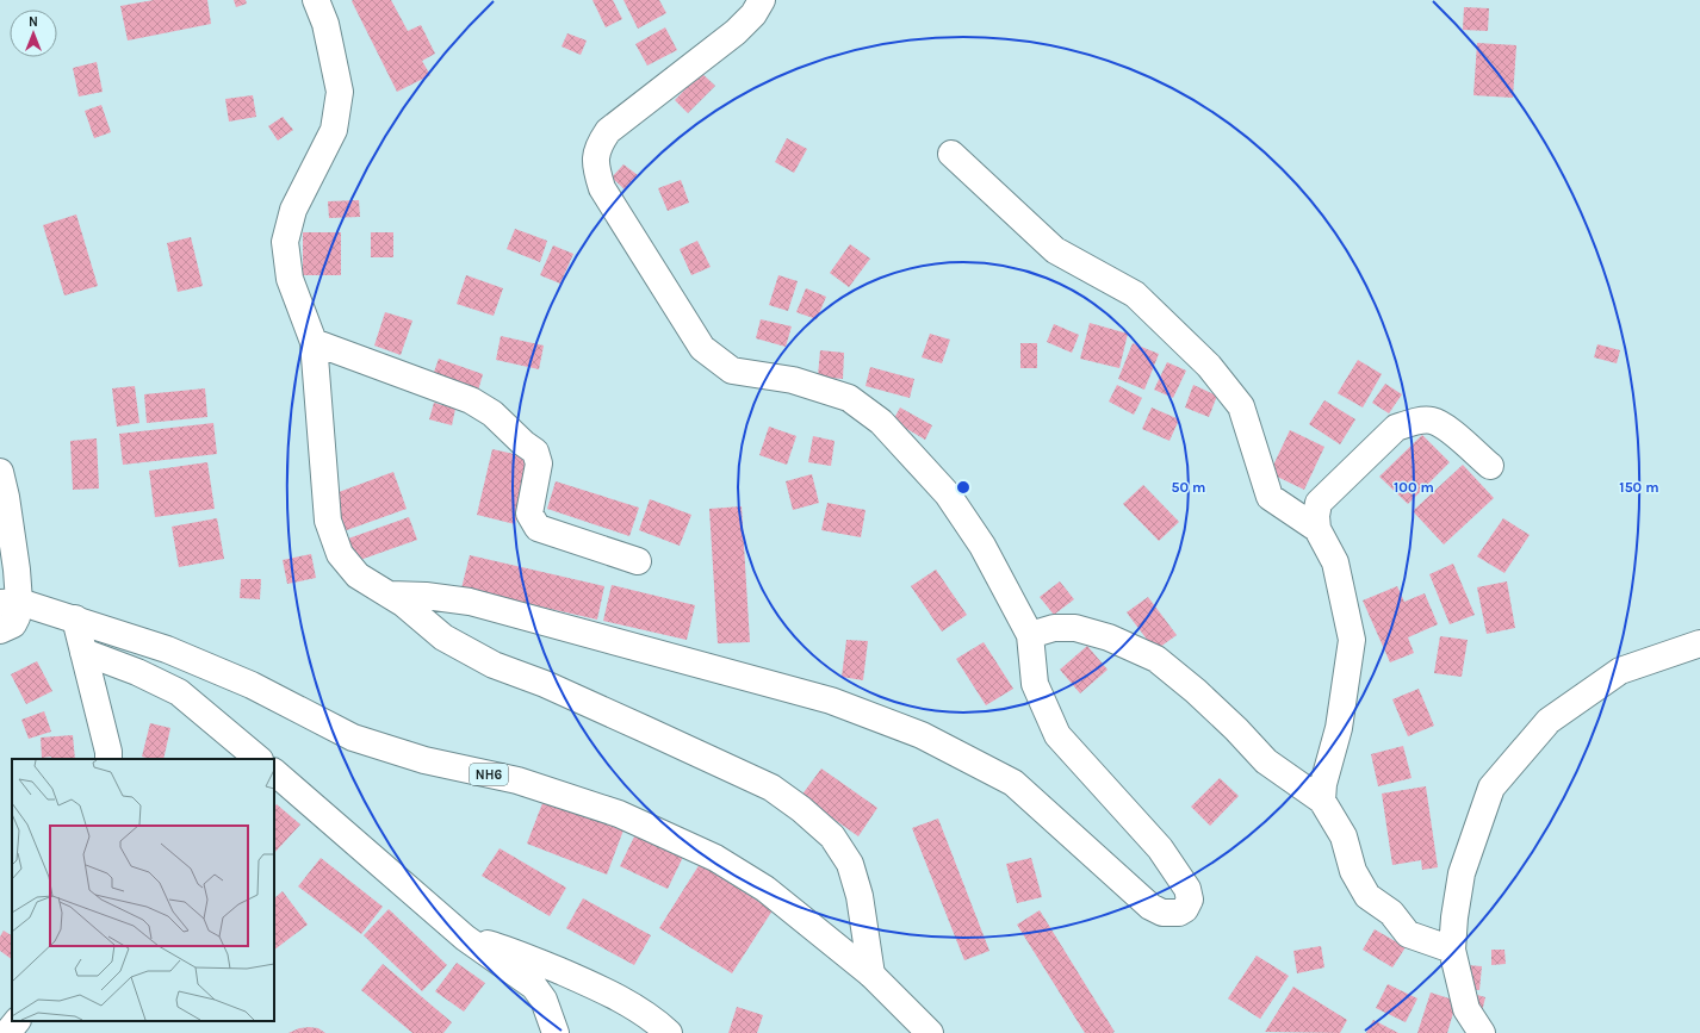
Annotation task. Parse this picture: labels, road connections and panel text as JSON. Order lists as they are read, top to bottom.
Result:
{
  "streets": {
    "main road": ["NH6"]
  },
  "north": "top",
  "rings": ["50 m", "100 m", "150 m"]
}
